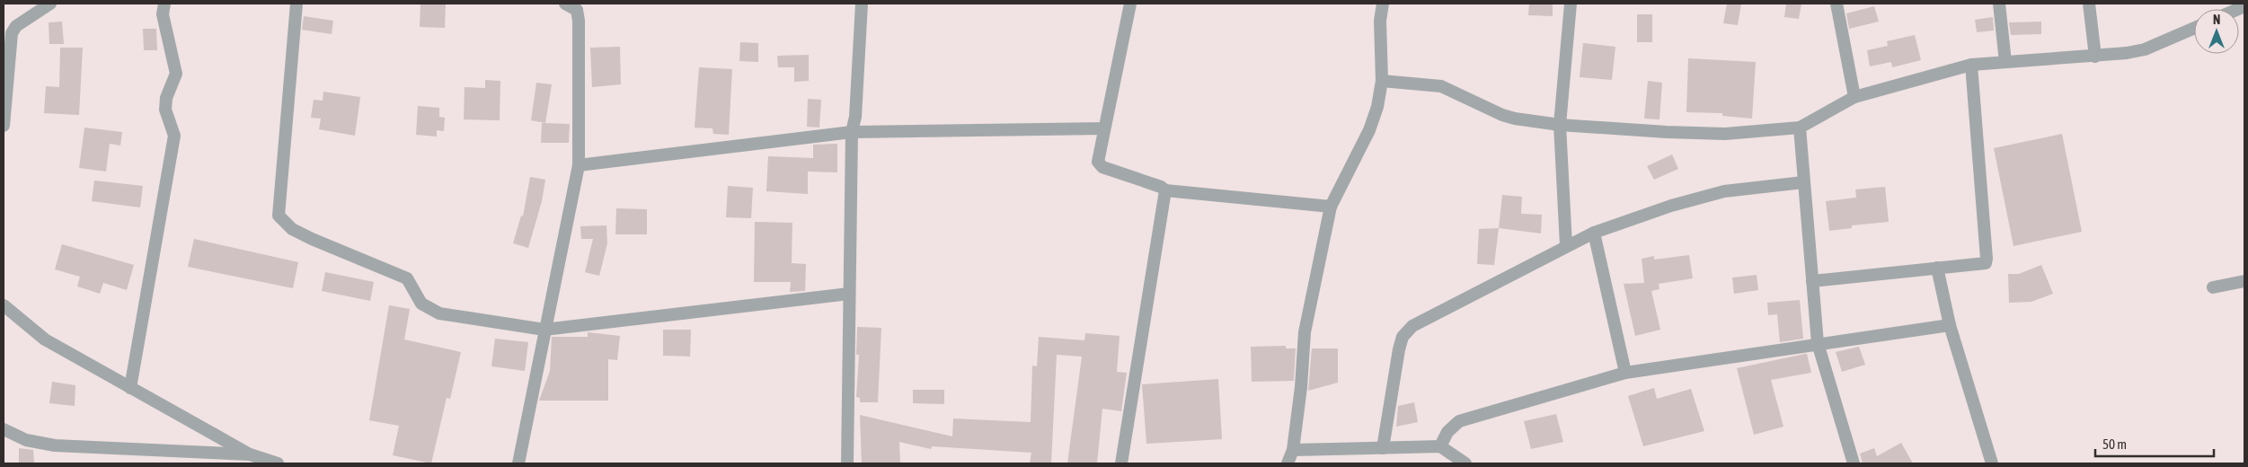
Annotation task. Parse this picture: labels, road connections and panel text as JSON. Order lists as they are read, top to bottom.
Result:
{
  "scale_bar": "50 m",
  "north": "top"
}
